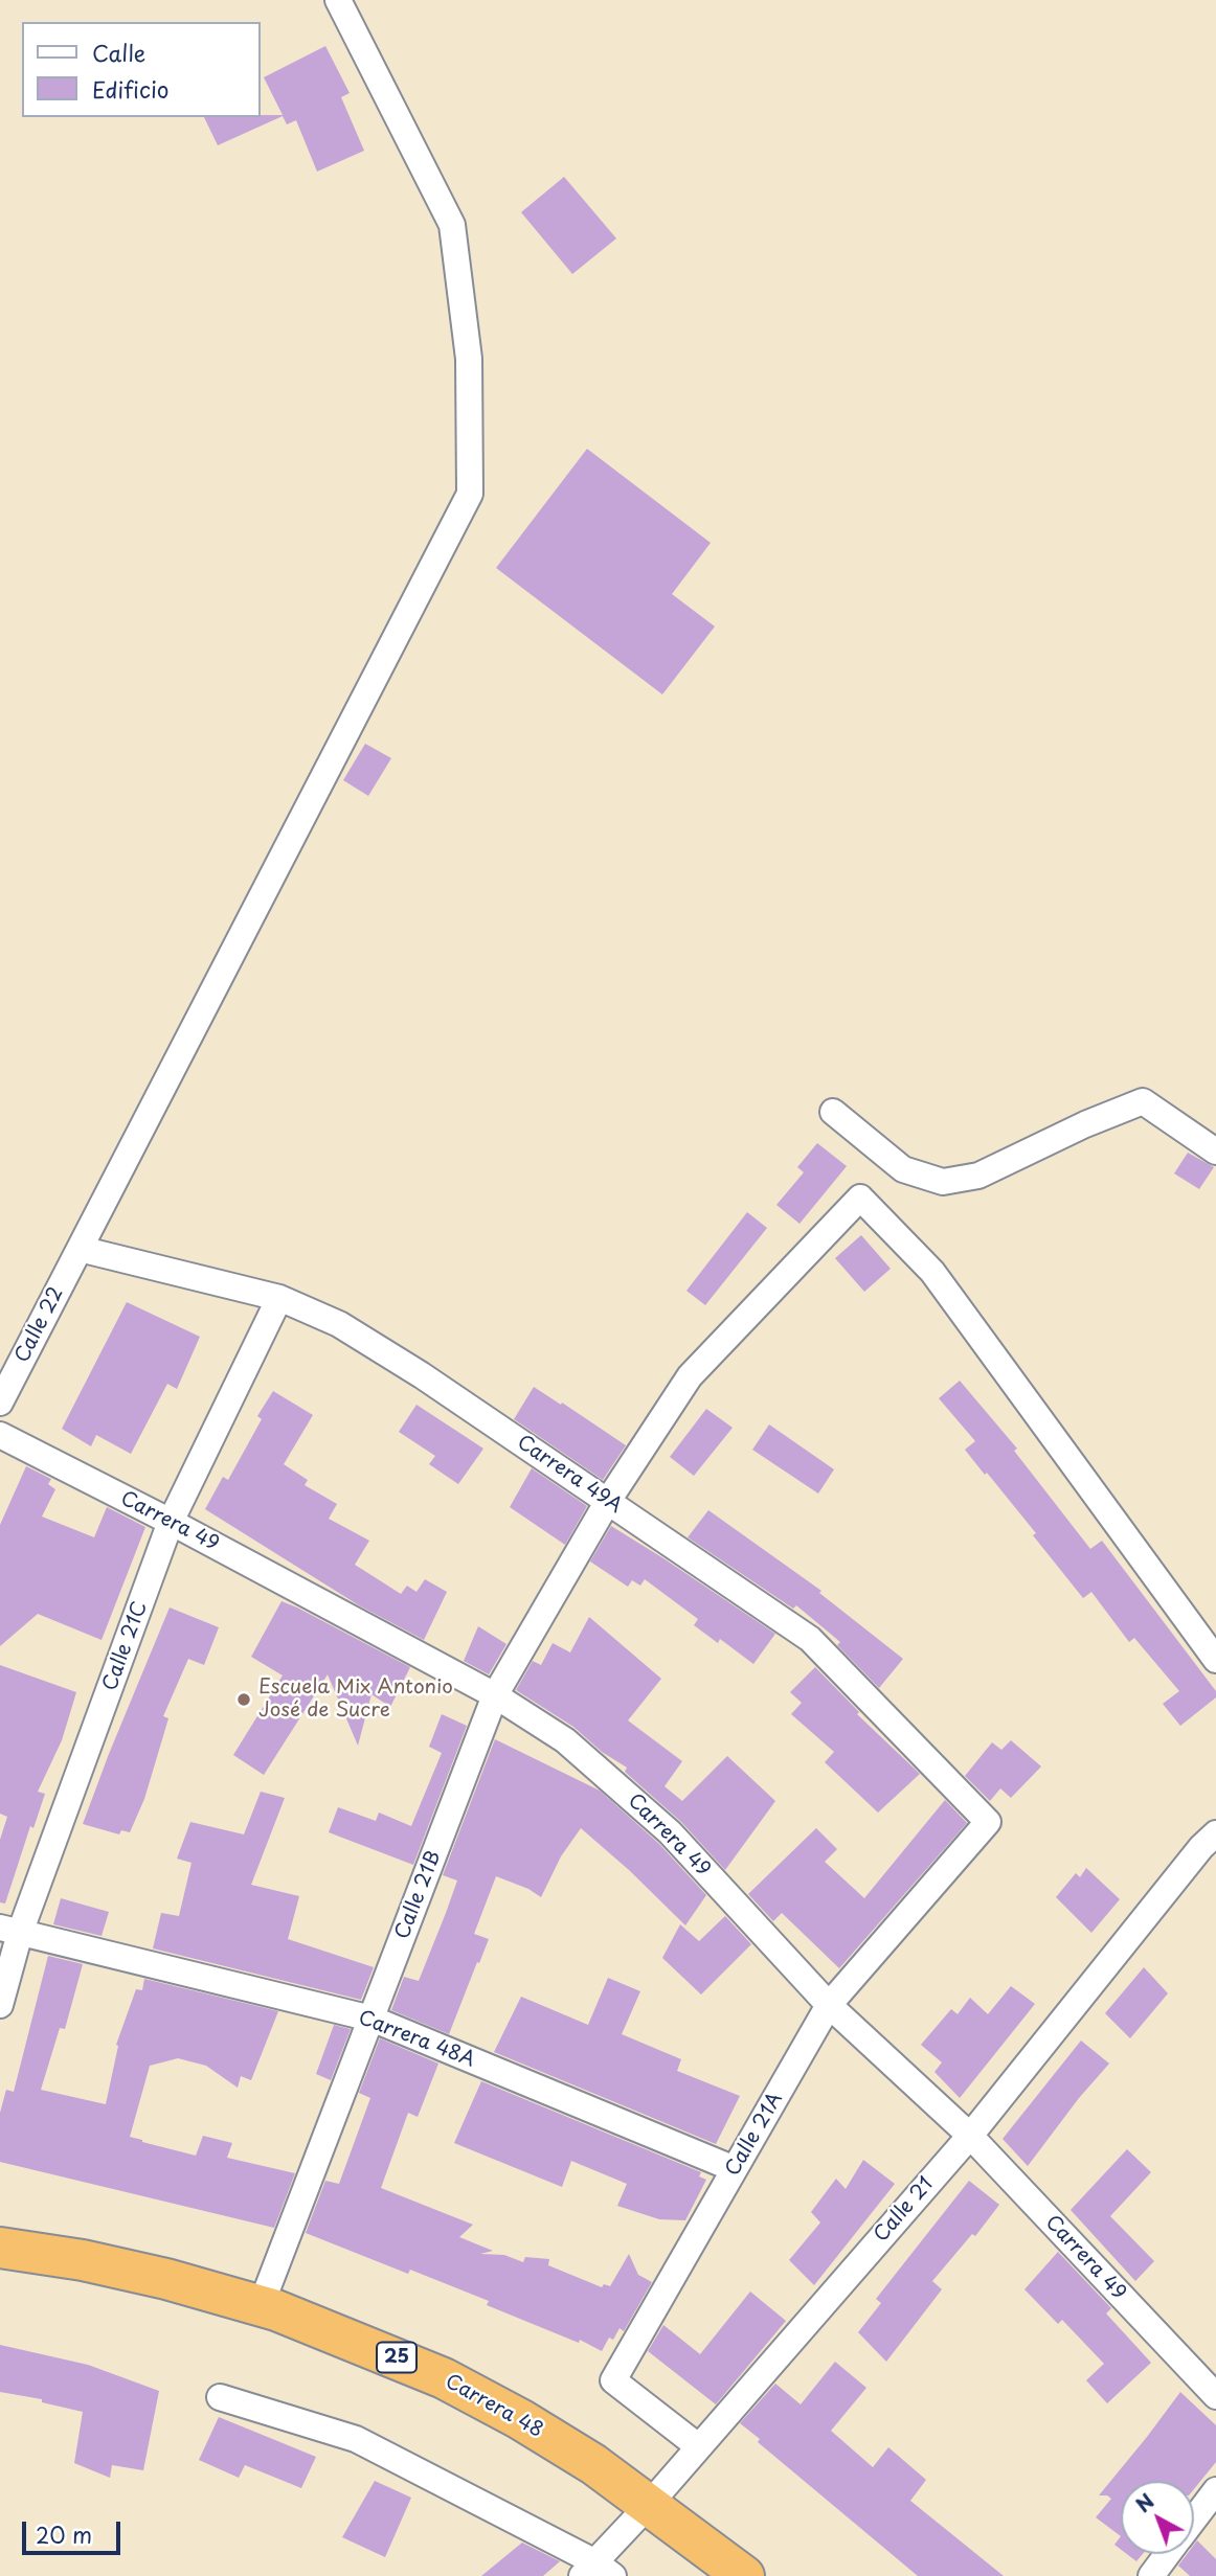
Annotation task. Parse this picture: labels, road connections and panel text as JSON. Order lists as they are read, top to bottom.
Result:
{
  "streets": {
    "highway": ["25", "Carrera 48"],
    "street": [
      "Calle 22",
      "Carrera 49A",
      "Carrera 49",
      "Calle 21C",
      "Calle 21B",
      "Carrera 48A",
      "Calle 21A",
      "Calle 21"
    ]
  },
  "crossings": [
    ["Calle 22", "Carrera 49A"],
    ["Carrera 49A", "Calle 21C"],
    ["Carrera 49A", "Calle 21B"],
    ["Carrera 49A", "Calle 21A"],
    ["Carrera 49", "Calle 21C"],
    ["Carrera 49", "Calle 21B"],
    ["Carrera 49", "Calle 21A"],
    ["Carrera 49", "Calle 21"],
    ["Calle 21C", "Carrera 48A"],
    ["Calle 21B", "Carrera 48A"],
    ["Calle 21B", "Carrera 48"],
    ["Carrera 48A", "Calle 21A"],
    ["Calle 21A", "Calle 21"],
    ["Calle 21", "Carrera 48"]
  ],
  "places": ["Escuela Mix Antonio José de Sucre"],
  "legend": ["Calle", "Edificio"],
  "scale_bar": "20 m",
  "north": "top left"
}
